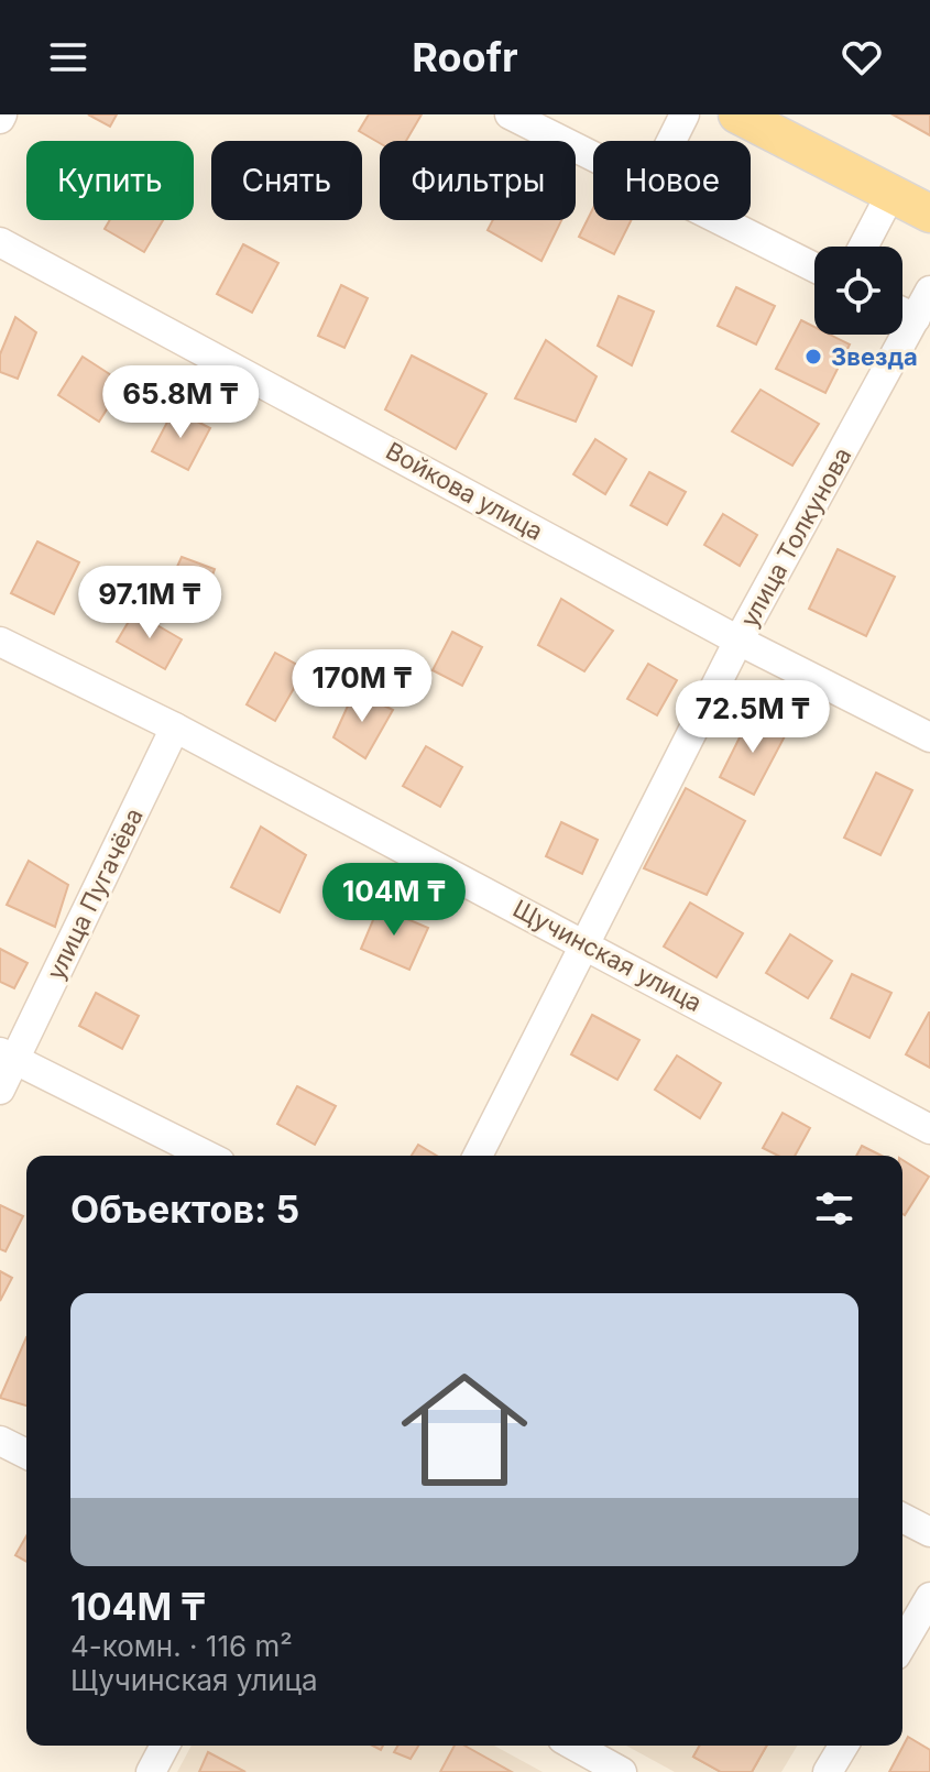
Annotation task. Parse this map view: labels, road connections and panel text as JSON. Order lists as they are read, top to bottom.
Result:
{
  "streets": {
    "street": [
      "Войкова улица",
      "улица Толкунова",
      "улица Пугачёва",
      "Щучинская улица"
    ]
  },
  "crossings": [
    ["Войкова улица", "улица Толкунова"],
    ["улица Толкунова", "Щучинская улица"],
    ["улица Пугачёва", "Щучинская улица"]
  ],
  "places": ["Звезда"],
  "page": {
    "header": "Roofr",
    "chip": [
      "Купить",
      "Снять",
      "Фильтры",
      "Новое"
    ],
    "price": [
      "65.8M ₸",
      "97.1M ₸",
      "170M ₸",
      "72.5M ₸",
      "104M ₸"
    ],
    "heading": "Объектов: 5",
    "list": [
      {
        "name": "104M ₸",
        "note": "4-комн. · 116 m² · Щучинская улица"
      }
    ]
  }
}
